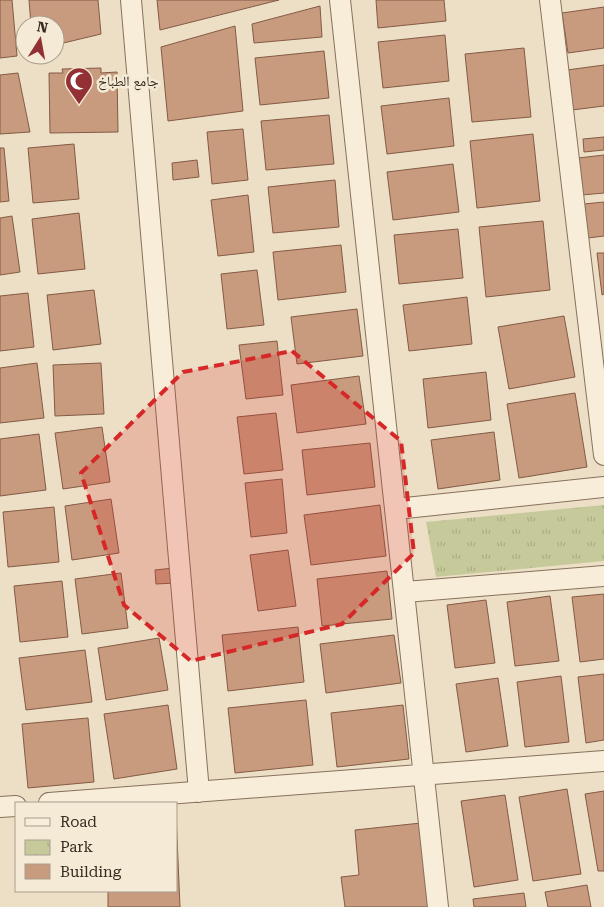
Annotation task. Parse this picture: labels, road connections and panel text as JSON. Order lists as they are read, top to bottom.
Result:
{
  "places": {
    "mosque": ["جامع الطباخ"]
  },
  "legend": ["Road", "Park", "Building"],
  "north": "top"
}
